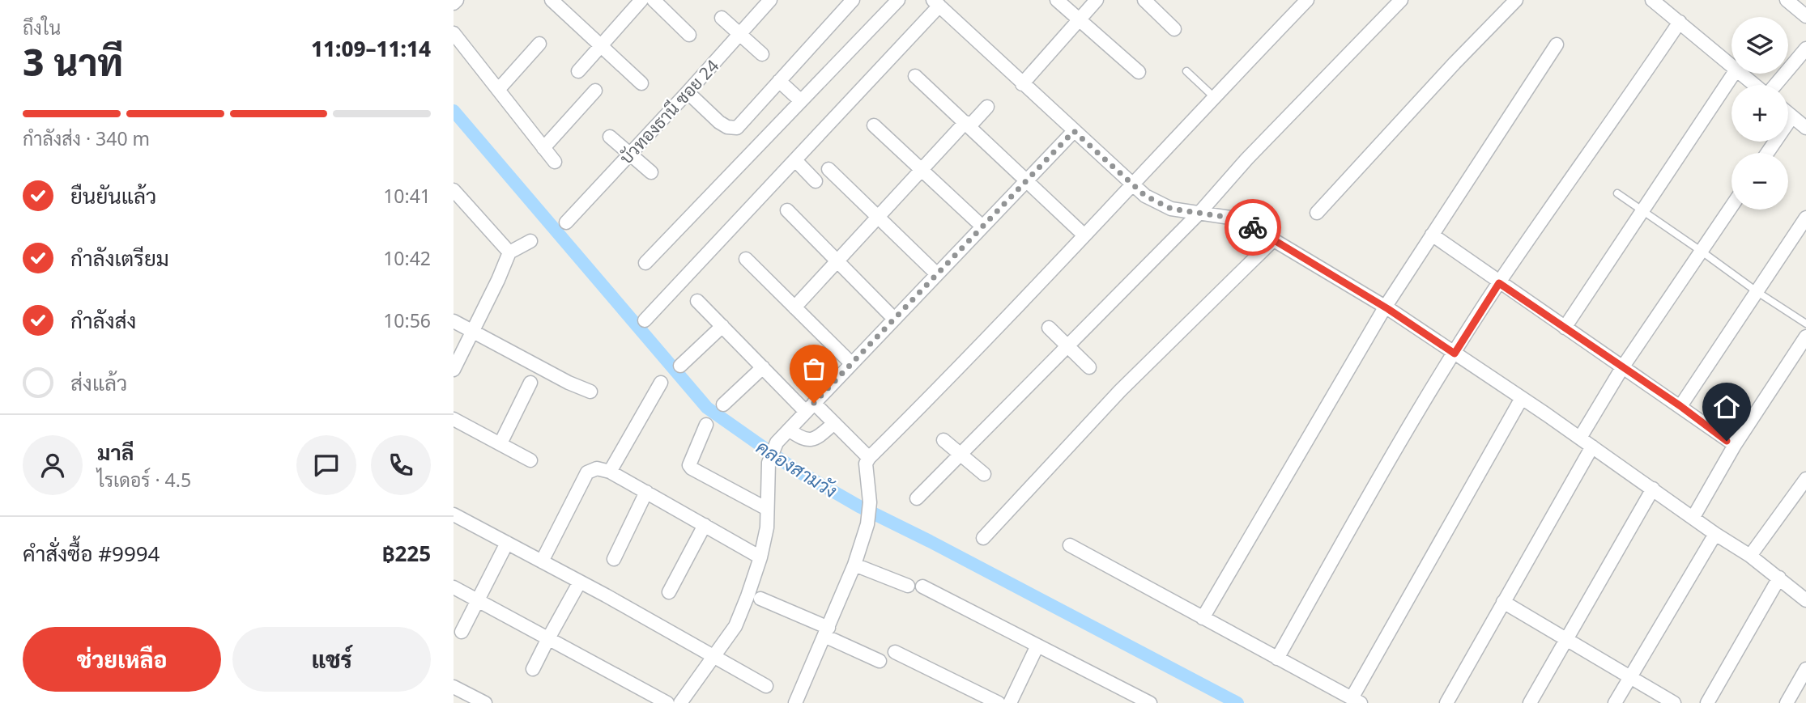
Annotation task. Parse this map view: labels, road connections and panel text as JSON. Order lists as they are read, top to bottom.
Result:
{
  "streets": {
    "street": ["บัวทองธานี ซอย 24"]
  },
  "water": ["คลองสามวัง"],
  "page": {
    "heading": ["3 นาที", "ถึงใน", "11:09–11:14"],
    "panel": [
      "มาลี",
      "ไรเดอร์ · 4.5",
      "คำสั่งซื้อ #9994",
      "฿225"
    ],
    "map_buttons": ["+", "−"],
    "bar": "กำลังส่ง · 340 m",
    "list": [
      ["ยืนยันแล้ว", "10:41"],
      ["กำลังเตรียม", "10:42"],
      ["กำลังส่ง", "10:56"],
      "ส่งแล้ว"
    ],
    "buttons": ["ช่วยเหลือ", "แชร์"]
  }
}
